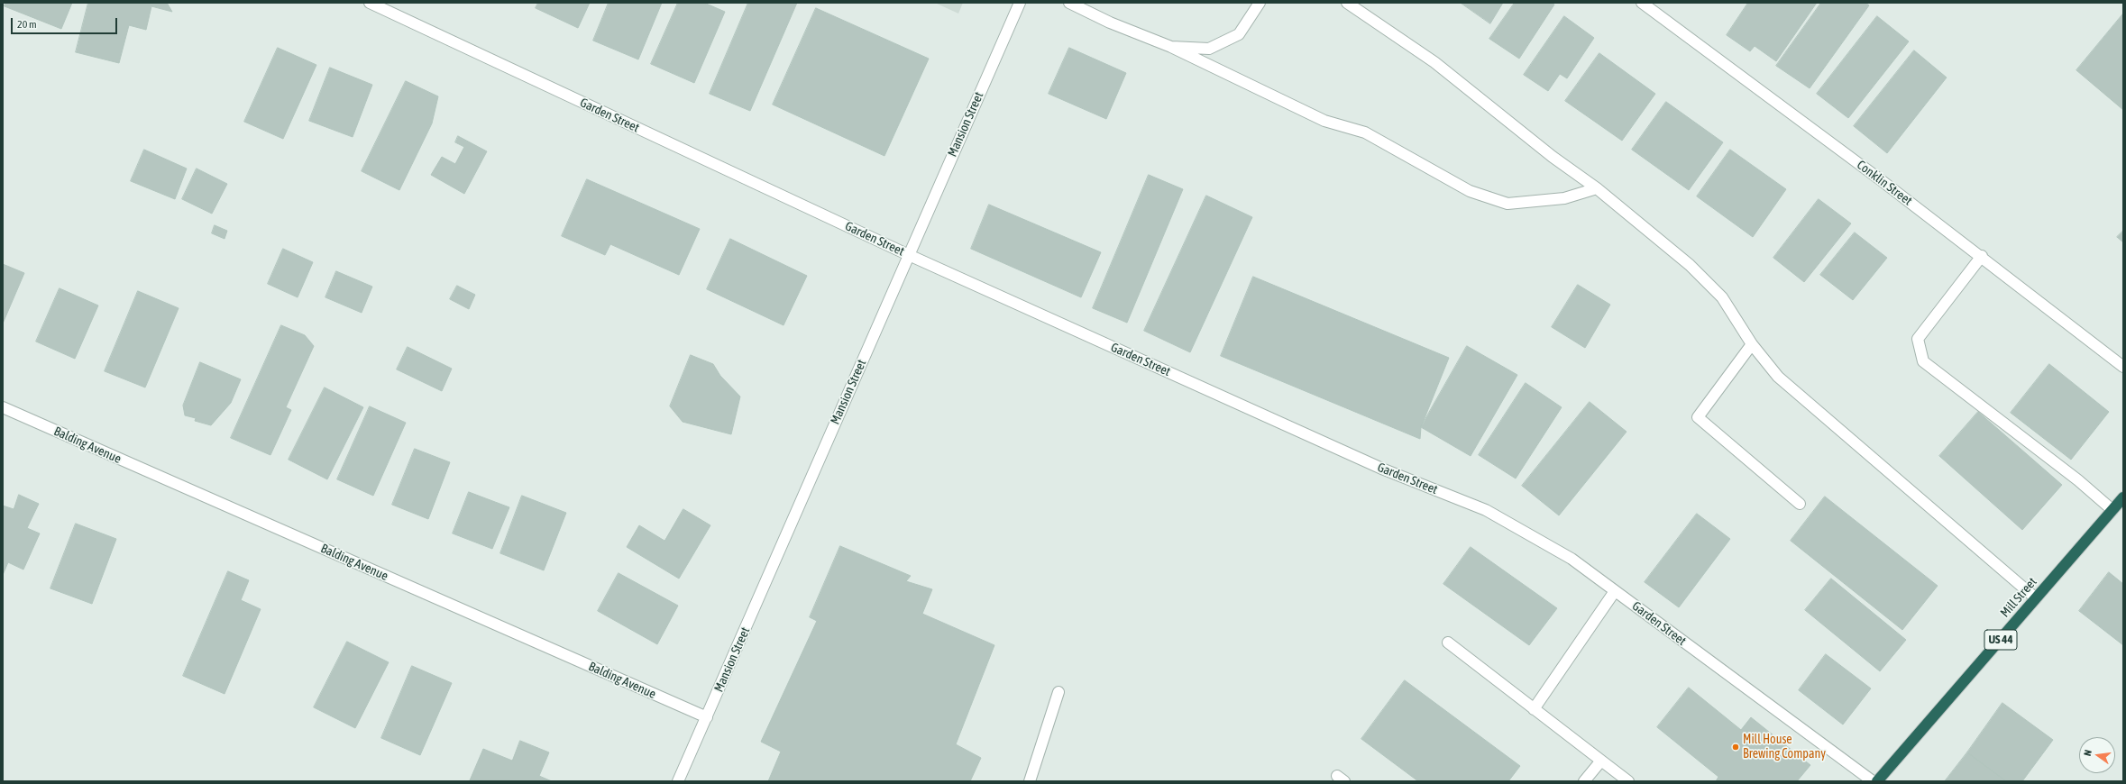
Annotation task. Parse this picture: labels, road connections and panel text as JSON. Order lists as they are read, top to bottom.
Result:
{
  "streets": {
    "highway": ["Mill Street", "US 44"],
    "street": [
      "Garden Street",
      "Mansion Street",
      "Conklin Street",
      "Balding Avenue"
    ]
  },
  "crossings": [
    ["Garden Street", "Mansion Street"],
    ["Mansion Street", "Balding Avenue"]
  ],
  "places": ["Mill House Brewing Company"],
  "scale_bar": "20 m",
  "north": "left"
}
